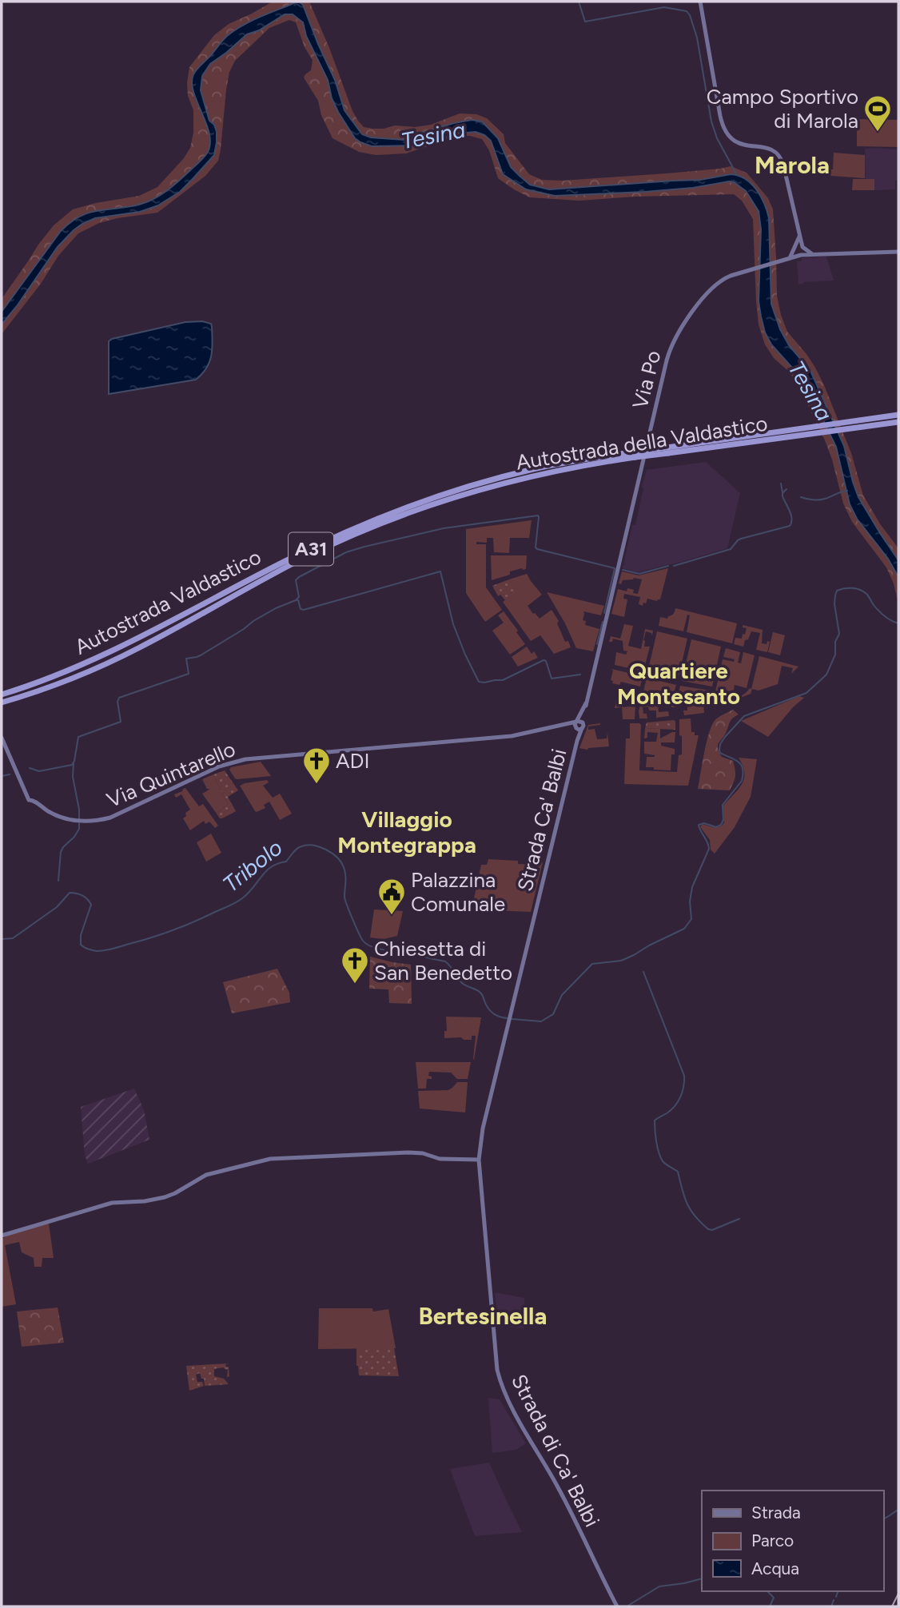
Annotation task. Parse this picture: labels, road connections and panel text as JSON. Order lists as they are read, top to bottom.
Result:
{
  "streets": {
    "highway": ["Autostrada della Valdastico", "A31", "Autostrada Valdastico"],
    "main road": [
      "Via Po",
      "Via Quintarello",
      "Strada Ca' Balbi",
      "Strada di Ca' Balbi"
    ]
  },
  "crossings": [
    ["Via Po", "Via Quintarello"],
    ["Via Po", "Strada Ca' Balbi"],
    ["Autostrada della Valdastico", "Autostrada Valdastico"],
    ["Via Quintarello", "Strada Ca' Balbi"],
    ["Strada Ca' Balbi", "Strada di Ca' Balbi"]
  ],
  "districts": [
    "Marola",
    "Quartiere Montesanto",
    "Villaggio Montegrappa",
    "Bertesinella"
  ],
  "water": ["Tesina", "Tribolo"],
  "places": {
    "sports": ["Campo Sportivo di Marola"],
    "church": ["ADI", "Chiesetta di San Benedetto"],
    "public building": ["Palazzina Comunale"]
  },
  "legend": ["Strada", "Parco", "Acqua"]
}
